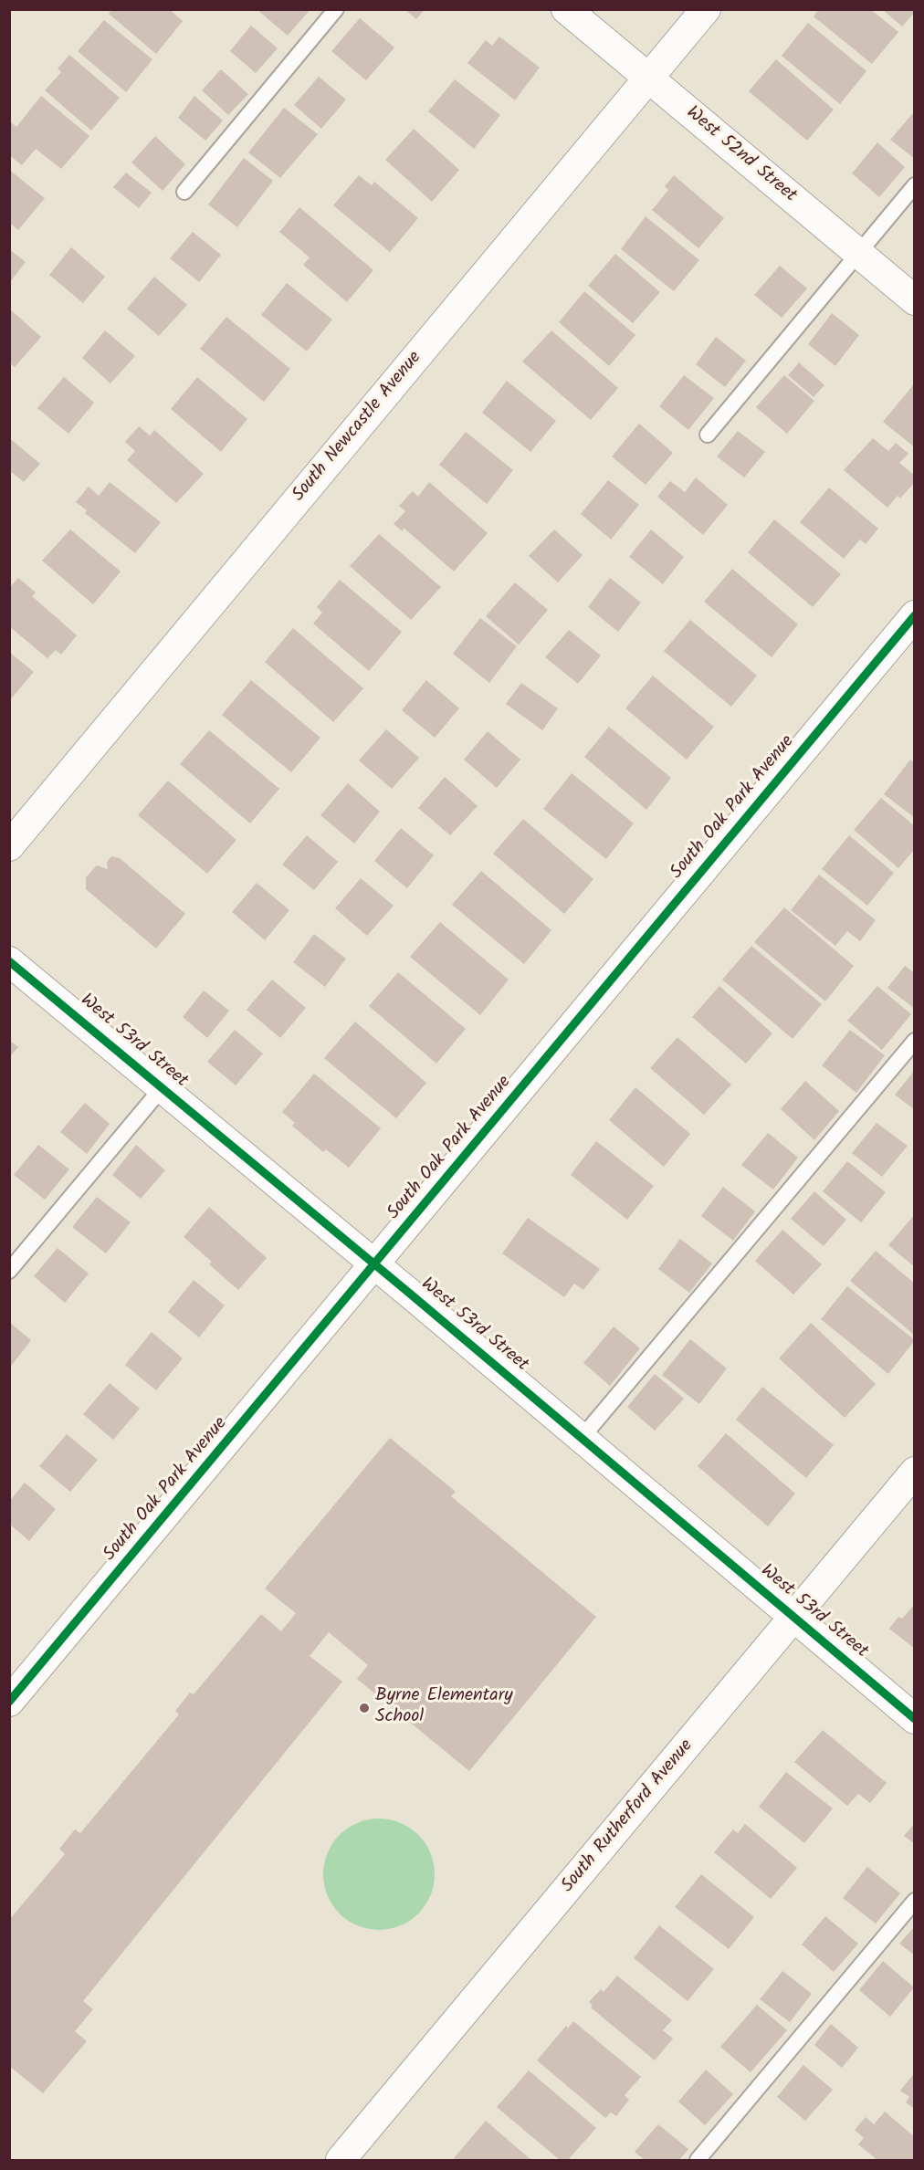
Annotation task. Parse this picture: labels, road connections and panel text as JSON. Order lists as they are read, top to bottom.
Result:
{
  "streets": {
    "street": [
      "West 52nd Street",
      "South Newcastle Avenue",
      "South Oak Park Avenue",
      "West 53rd Street",
      "South Rutherford Avenue"
    ]
  },
  "crossings": [
    ["West 52nd Street", "South Newcastle Avenue"],
    ["South Oak Park Avenue", "West 53rd Street"],
    ["West 53rd Street", "South Rutherford Avenue"]
  ],
  "places": ["Byrne Elementary School"]
}
